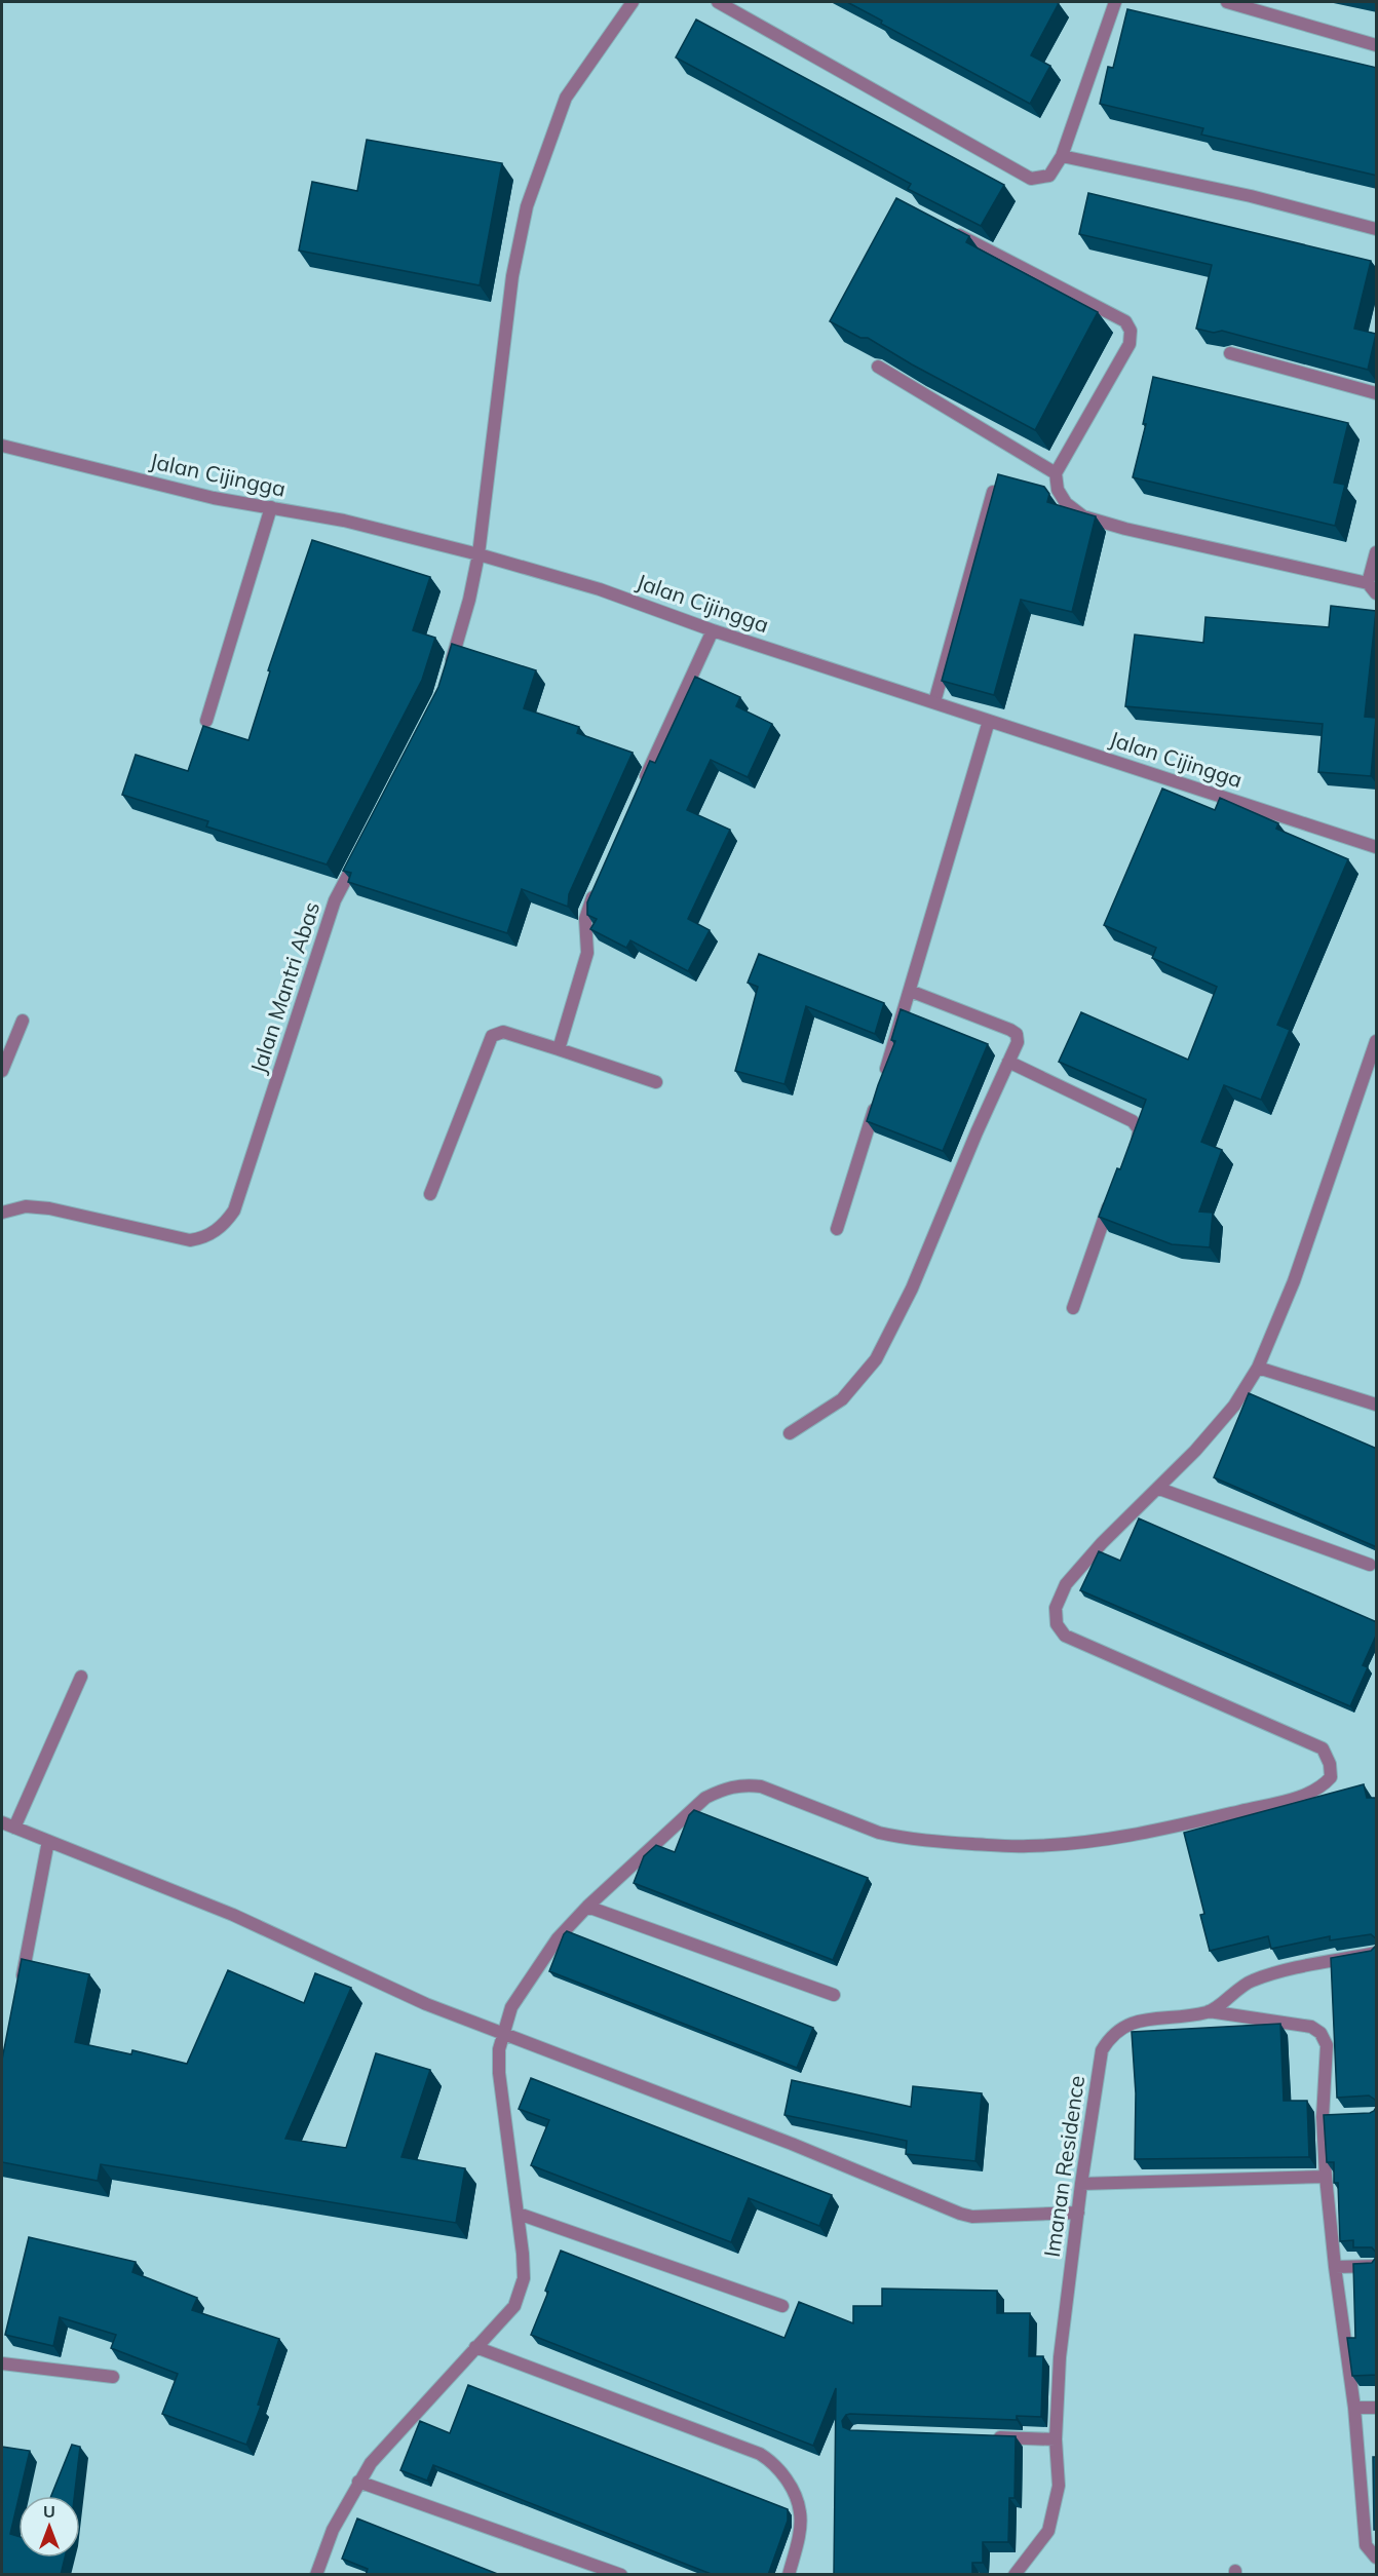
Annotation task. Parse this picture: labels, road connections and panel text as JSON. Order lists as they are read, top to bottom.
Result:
{
  "streets": {
    "street": ["Jalan Cijingga", "Jalan Mantri Abas", "Imanan Residence"]
  },
  "north": "top"
}
